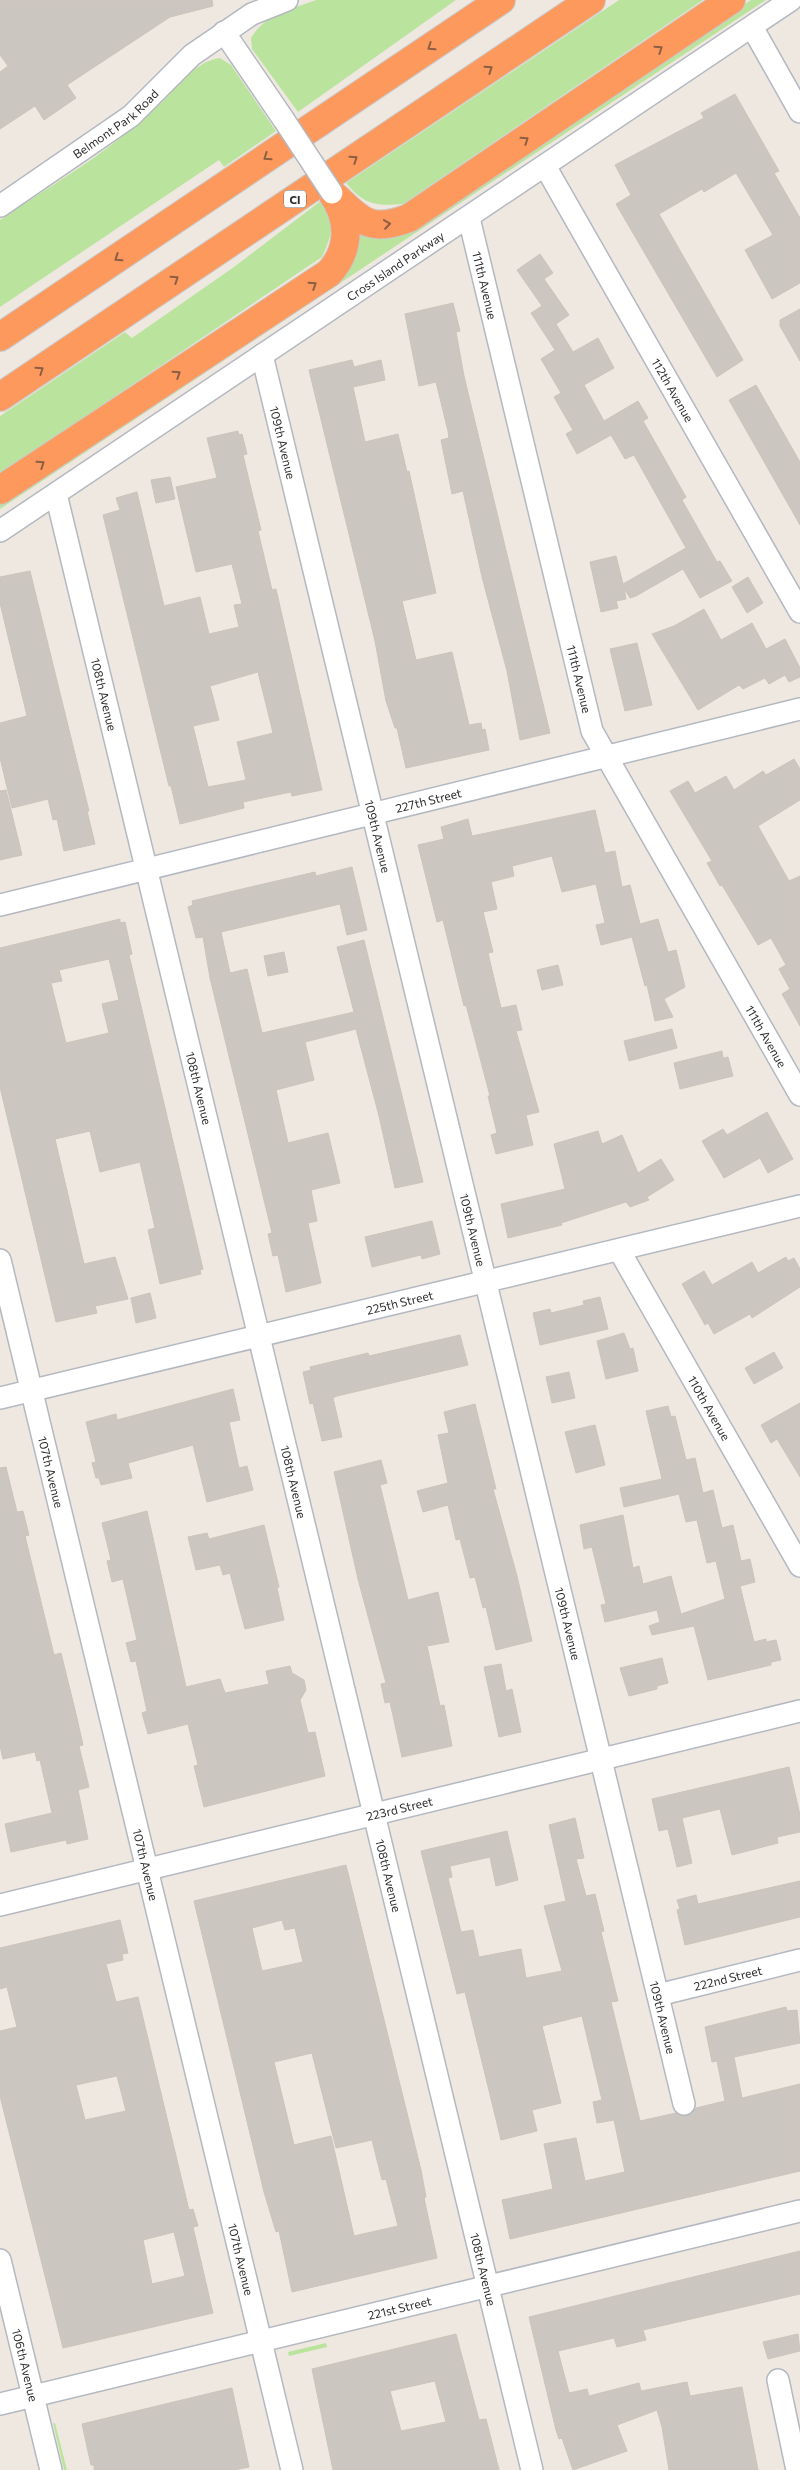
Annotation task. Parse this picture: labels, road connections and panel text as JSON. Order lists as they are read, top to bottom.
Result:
{
  "streets": {
    "highway": ["CI"],
    "street": [
      "Belmont Park Road",
      "Cross Island Parkway",
      "111th Avenue",
      "112th Avenue",
      "109th Avenue",
      "108th Avenue",
      "227th Street",
      "225th Street",
      "110th Avenue",
      "107th Avenue",
      "223rd Street",
      "222nd Street",
      "221st Street",
      "106th Avenue"
    ]
  },
  "crossings": [
    ["Cross Island Parkway", "111th Avenue"],
    ["Cross Island Parkway", "112th Avenue"],
    ["Cross Island Parkway", "109th Avenue"],
    ["Cross Island Parkway", "108th Avenue"],
    ["111th Avenue", "227th Street"],
    ["109th Avenue", "227th Street"],
    ["109th Avenue", "225th Street"],
    ["109th Avenue", "223rd Street"],
    ["109th Avenue", "222nd Street"],
    ["108th Avenue", "227th Street"],
    ["108th Avenue", "225th Street"],
    ["108th Avenue", "223rd Street"],
    ["108th Avenue", "221st Street"],
    ["225th Street", "110th Avenue"],
    ["225th Street", "107th Avenue"],
    ["107th Avenue", "223rd Street"],
    ["107th Avenue", "221st Street"],
    ["221st Street", "106th Avenue"]
  ]
}
